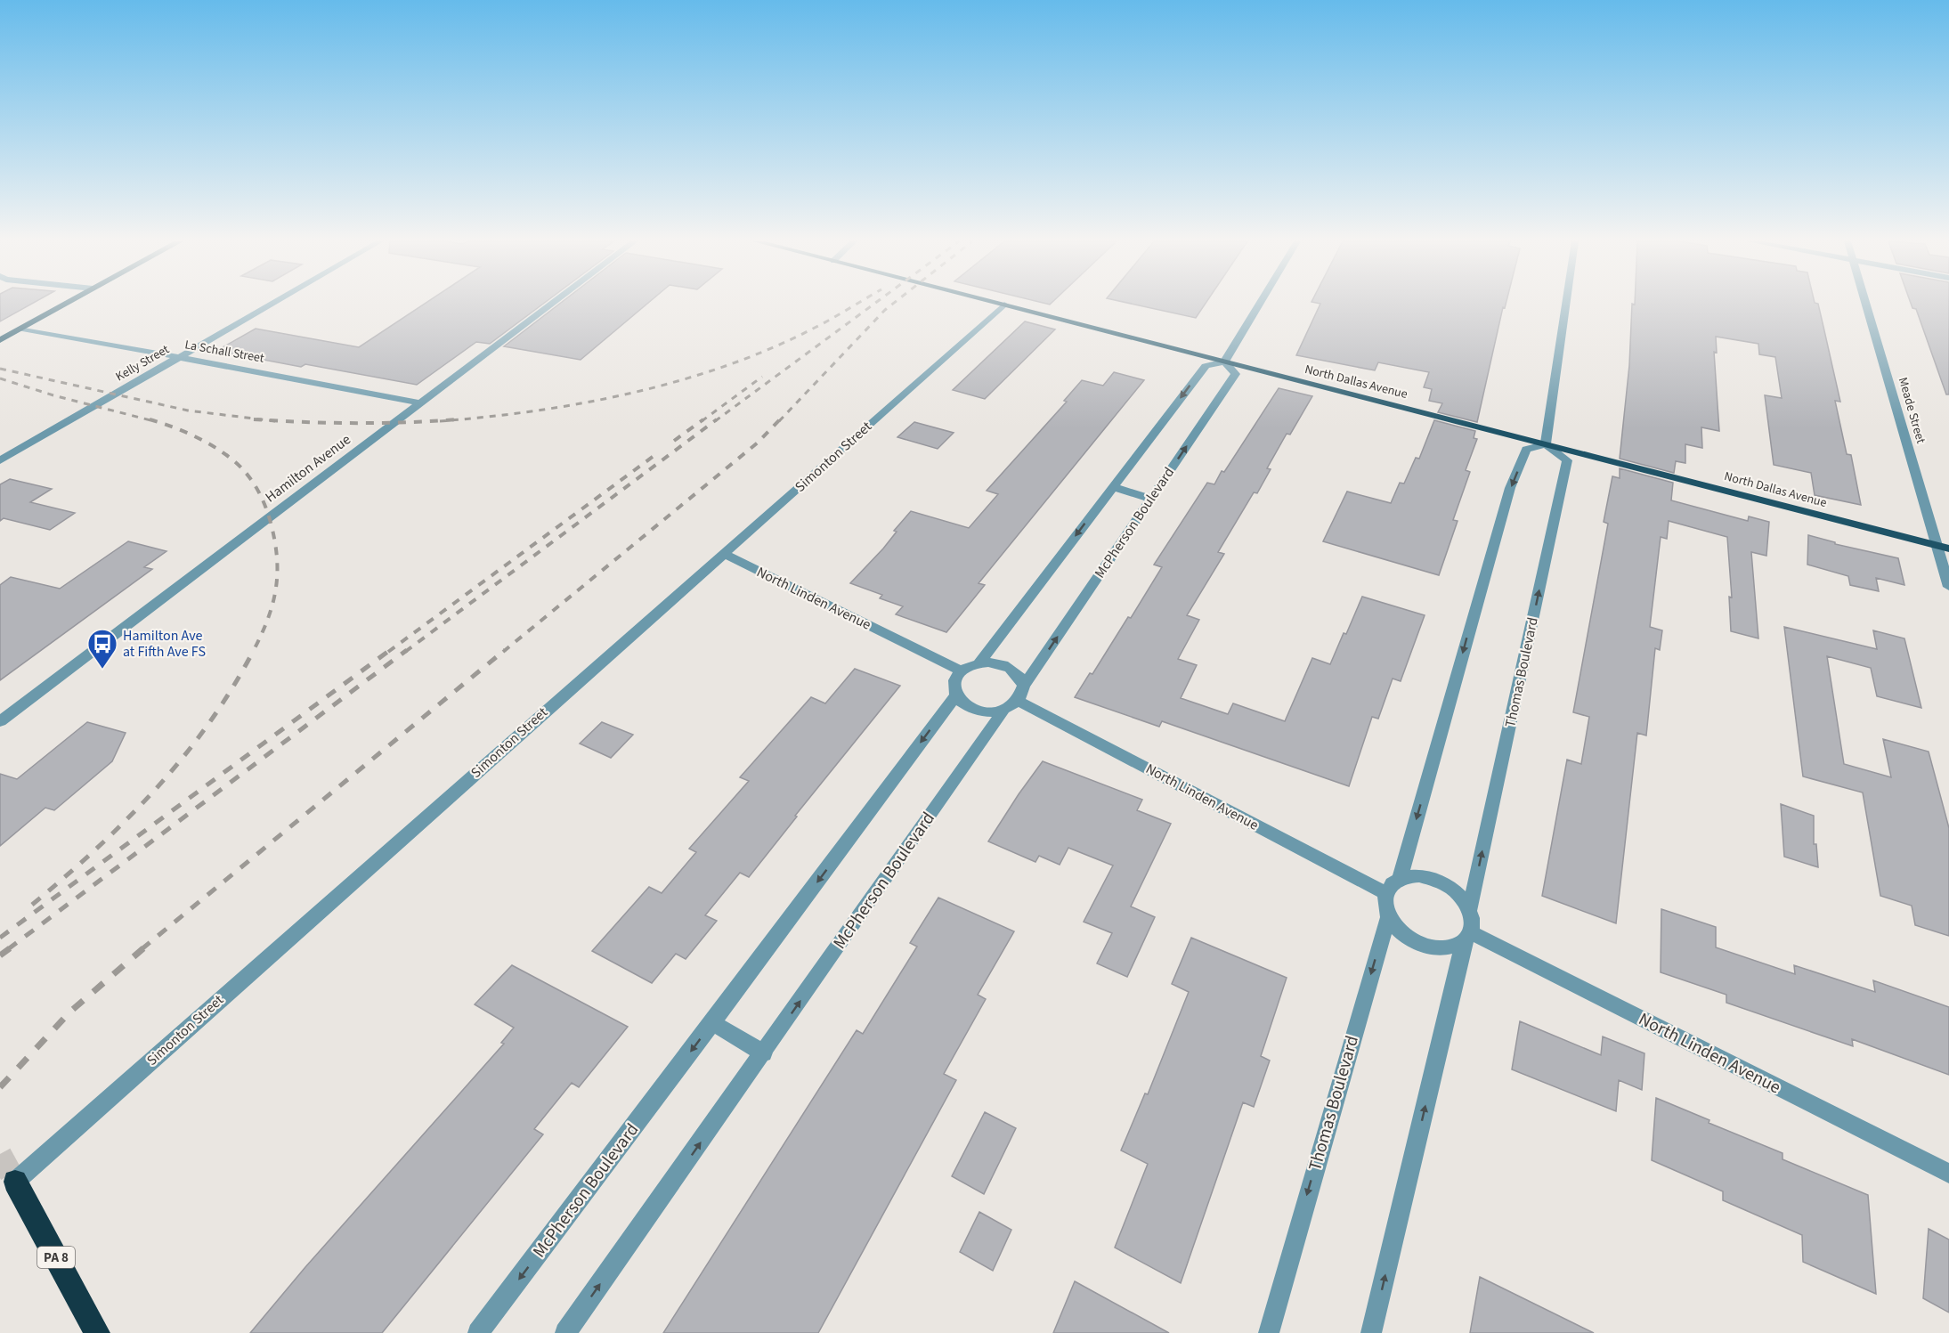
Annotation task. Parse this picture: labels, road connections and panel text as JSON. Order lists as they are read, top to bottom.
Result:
{
  "streets": {
    "highway": ["PA 8"],
    "main road": ["North Dallas Avenue"],
    "street": [
      "La Schall Street",
      "Kelly Street",
      "Meade Street",
      "Simonton Street",
      "Hamilton Avenue",
      "McPherson Boulevard",
      "North Linden Avenue",
      "Thomas Boulevard"
    ]
  },
  "crossings": [
    ["La Schall Street", "Kelly Street"],
    ["La Schall Street", "Hamilton Avenue"],
    ["North Dallas Avenue", "Meade Street"],
    ["North Dallas Avenue", "Simonton Street"],
    ["North Dallas Avenue", "McPherson Boulevard"],
    ["North Dallas Avenue", "Thomas Boulevard"],
    ["Simonton Street", "North Linden Avenue"],
    ["Simonton Street", "PA 8"],
    ["McPherson Boulevard", "North Linden Avenue"],
    ["North Linden Avenue", "Thomas Boulevard"]
  ],
  "places": {
    "bus stop": ["Hamilton Ave at Fifth Ave FS"]
  }
}
